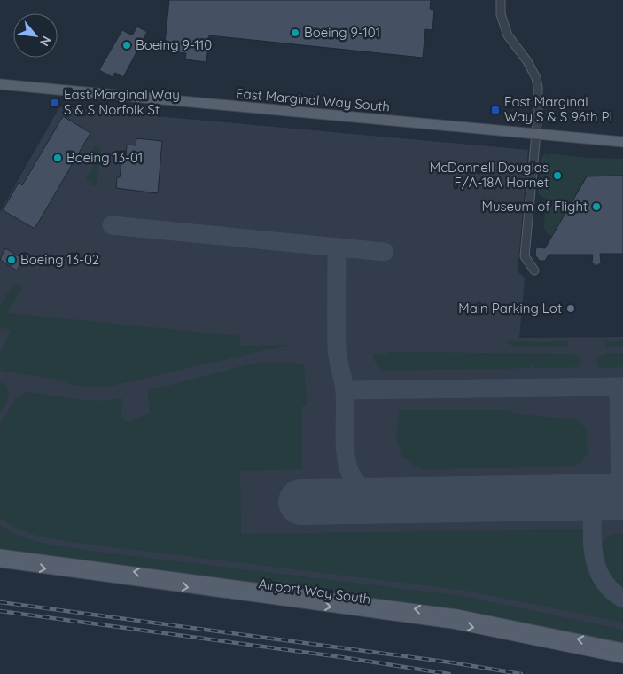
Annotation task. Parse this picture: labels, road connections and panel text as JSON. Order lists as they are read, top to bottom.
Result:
{
  "streets": {
    "main road": ["East Marginal Way South", "Airport Way South"]
  },
  "places": {
    "other": [
      "Boeing 9-101",
      "Boeing 9-110",
      "Boeing 13-01",
      "McDonnell Douglas F/A-18A Hornet",
      "Museum of Flight",
      "Boeing 13-02",
      "Main Parking Lot"
    ],
    "transit": ["East Marginal Way S & S Norfolk St", "East Marginal Way S & S 96th Pl"]
  },
  "north": "bottom right"
}
